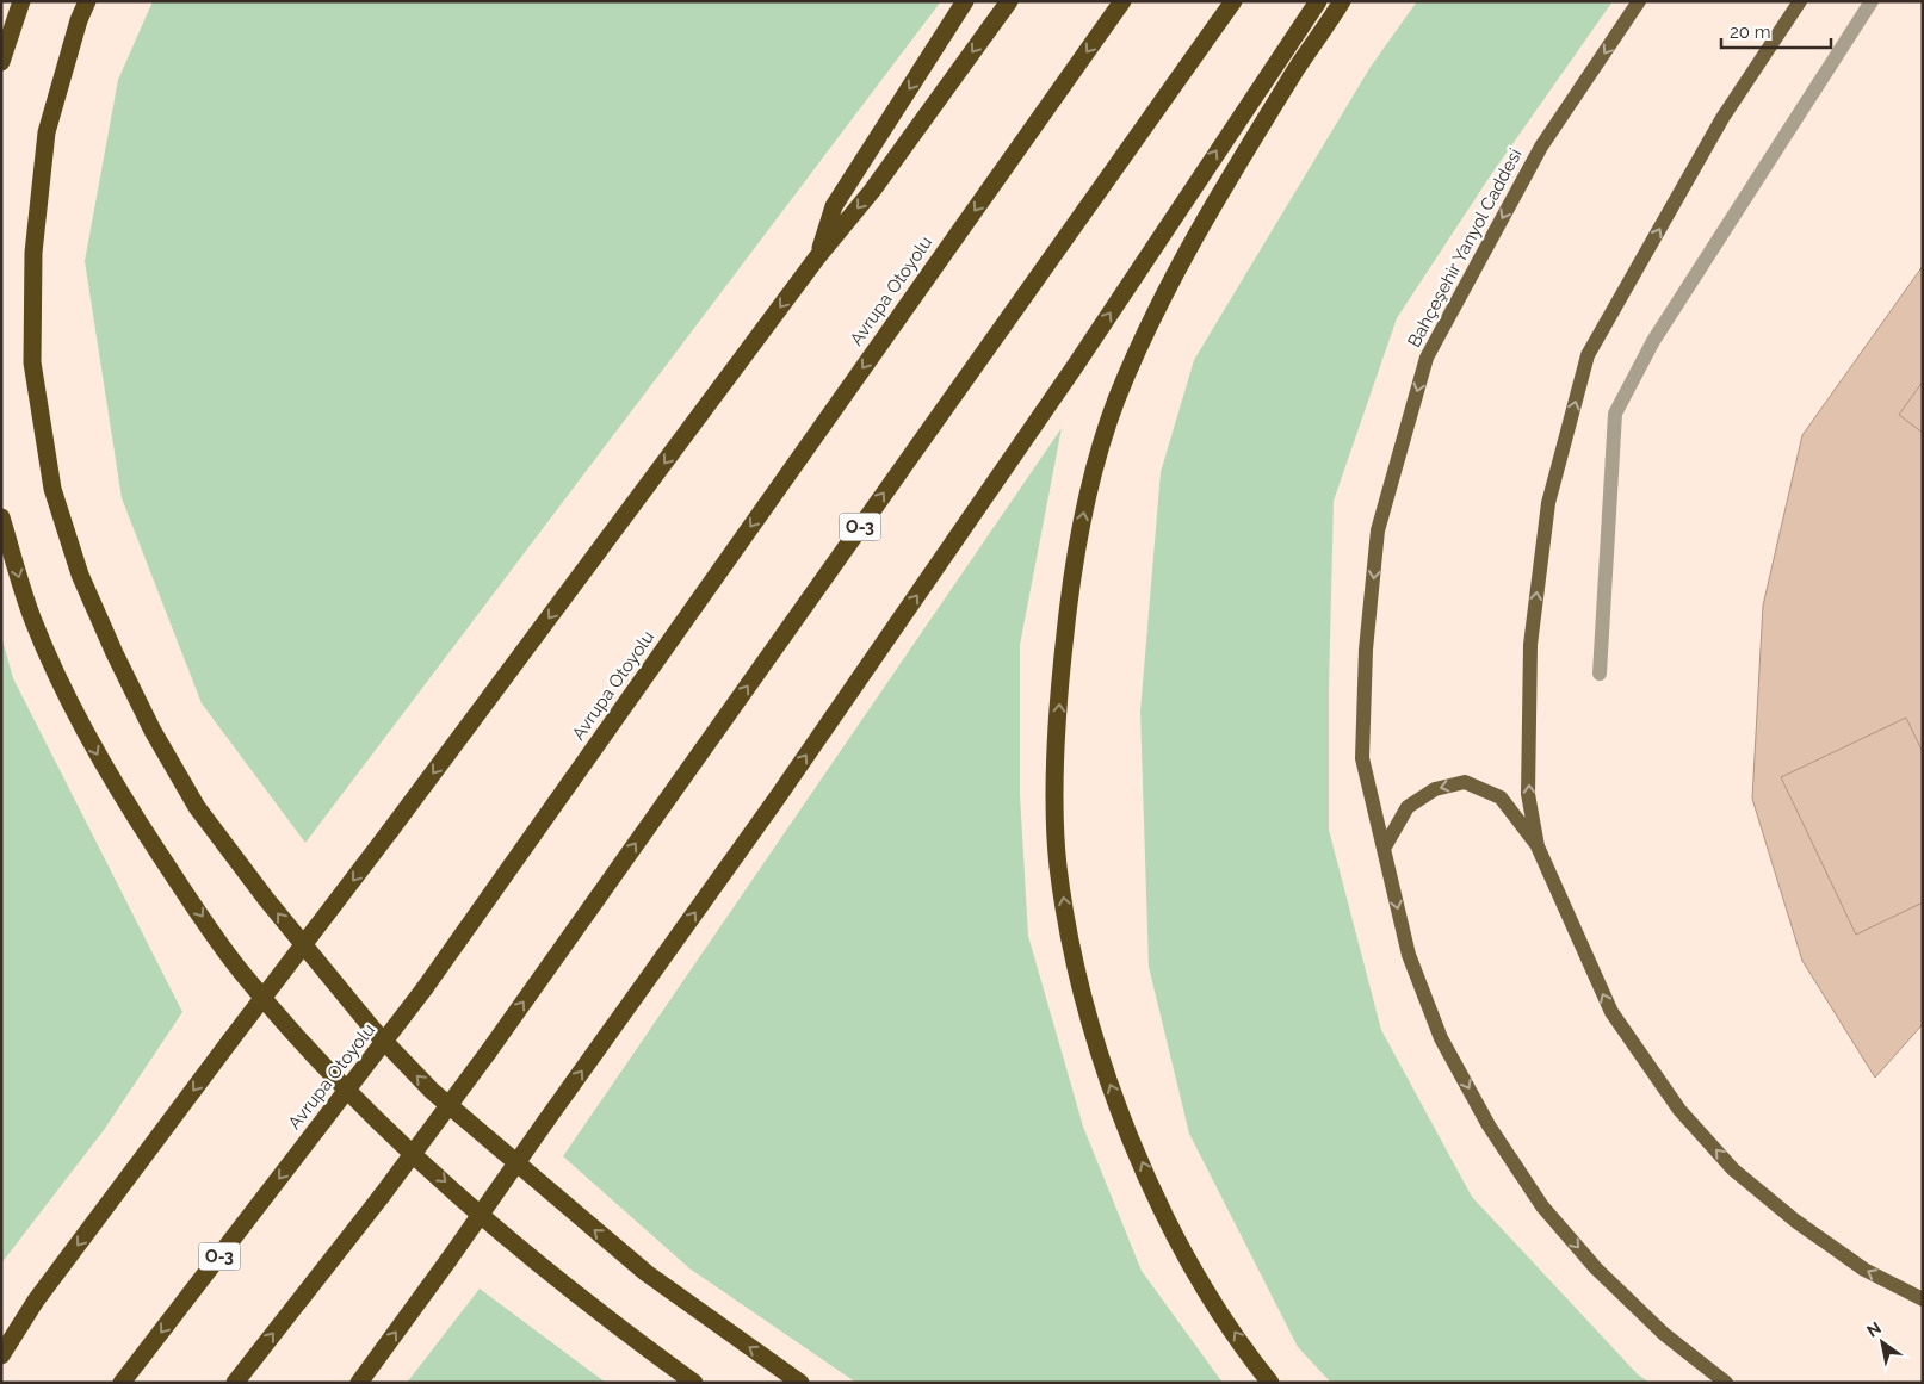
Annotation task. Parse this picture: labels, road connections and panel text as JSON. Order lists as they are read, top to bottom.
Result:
{
  "streets": {
    "highway": ["Avrupa Otoyolu", "O-3"],
    "main road": ["Bahçeşehir Yanyol Caddesi"]
  },
  "one_way": ["Bahçeşehir Yanyol Caddesi"],
  "scale_bar": "20 m",
  "north": "top left"
}
